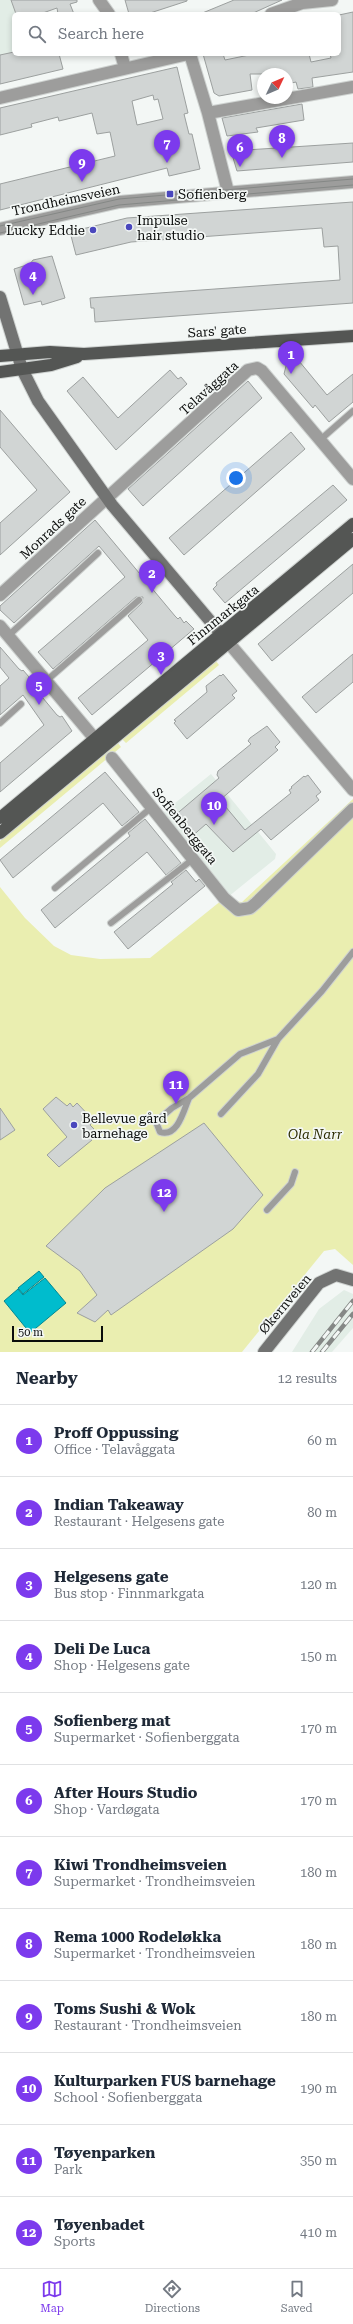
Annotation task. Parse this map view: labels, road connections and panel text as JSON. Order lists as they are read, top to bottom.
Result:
{
  "streets": {
    "main road": ["Sars' gate", "Finnmarkgata"],
    "street": [
      "Trondheimsveien",
      "Telavåggata",
      "Monrads gate",
      "Sofienberggata",
      "Økernveien"
    ]
  },
  "crossings": [
    ["Telavåggata", "Monrads gate"]
  ],
  "parks": ["Ola Narr"],
  "places": {
    "transit": ["Sofienberg"],
    "other": ["Impulse hair studio", "Lucky Eddie", "Bellevue gård barnehage"]
  },
  "scale_bar": "50 m",
  "north": "top right",
  "page": {
    "search": "Search here",
    "pins": [
      "8",
      "7",
      "6",
      "9",
      "4",
      "1",
      "2",
      "3",
      "5",
      "10",
      "11",
      "12"
    ],
    "scale": "50 m",
    "heading": ["Nearby", "12 results"],
    "list": [
      {
        "mark": "1",
        "name": "Proff Oppussing",
        "note": "Office · Telavåggata",
        "value": "60 m"
      },
      {
        "mark": "2",
        "name": "Indian Takeaway",
        "note": "Restaurant · Helgesens gate",
        "value": "80 m"
      },
      {
        "mark": "3",
        "name": "Helgesens gate",
        "note": "Bus stop · Finnmarkgata",
        "value": "120 m"
      },
      {
        "mark": "4",
        "name": "Deli De Luca",
        "note": "Shop · Helgesens gate",
        "value": "150 m"
      },
      {
        "mark": "5",
        "name": "Sofienberg mat",
        "note": "Supermarket · Sofienberggata",
        "value": "170 m"
      },
      {
        "mark": "6",
        "name": "After Hours Studio",
        "note": "Shop · Vardøgata",
        "value": "170 m"
      },
      {
        "mark": "7",
        "name": "Kiwi Trondheimsveien",
        "note": "Supermarket · Trondheimsveien",
        "value": "180 m"
      },
      {
        "mark": "8",
        "name": "Rema 1000 Rodeløkka",
        "note": "Supermarket · Trondheimsveien",
        "value": "180 m"
      },
      {
        "mark": "9",
        "name": "Toms Sushi & Wok",
        "note": "Restaurant · Trondheimsveien",
        "value": "180 m"
      },
      {
        "mark": "10",
        "name": "Kulturparken FUS barnehage",
        "note": "School · Sofienberggata",
        "value": "190 m"
      },
      {
        "mark": "11",
        "name": "Tøyenparken",
        "note": "Park",
        "value": "350 m"
      },
      {
        "mark": "12",
        "name": "Tøyenbadet",
        "note": "Sports",
        "value": "410 m"
      }
    ],
    "nav": ["Map", "Directions", "Saved"]
  }
}
